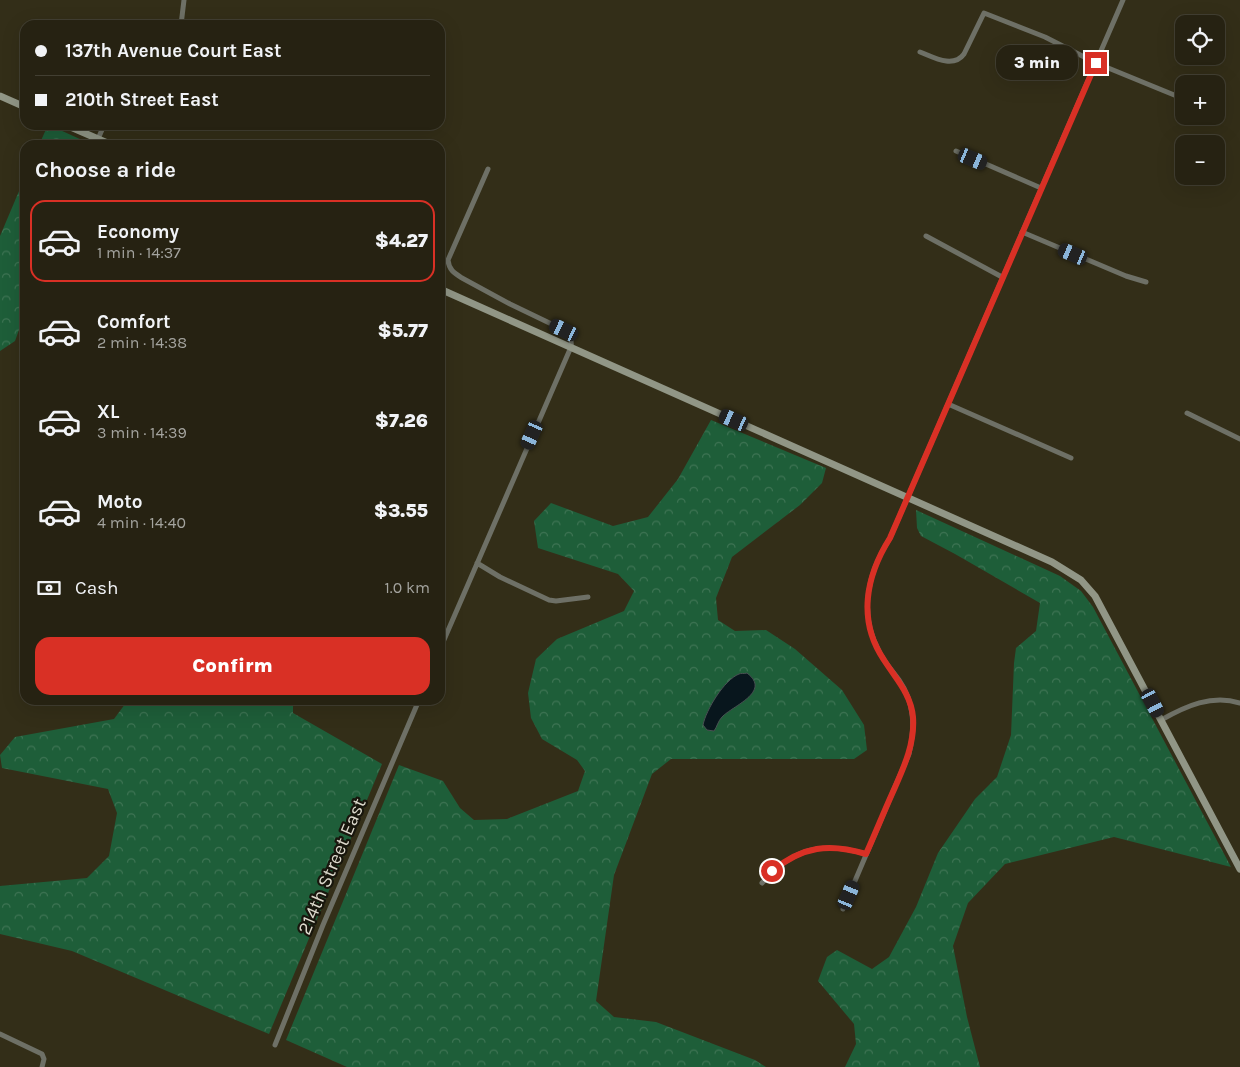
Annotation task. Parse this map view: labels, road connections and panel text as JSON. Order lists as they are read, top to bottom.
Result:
{
  "streets": {
    "street": ["214th Street East"]
  },
  "page": {
    "map_buttons": ["+", "−"],
    "banner": ["137th Avenue Court East", "210th Street East"],
    "bubble": "3 min",
    "heading": "Choose a ride",
    "list": [
      {
        "name": "Economy",
        "note": "1 min · 14:37",
        "value": "$4.27"
      },
      {
        "name": "Comfort",
        "note": "2 min · 14:38",
        "value": "$5.77"
      },
      {
        "name": "XL",
        "note": "3 min · 14:39",
        "value": "$7.26"
      },
      {
        "name": "Moto",
        "note": "4 min · 14:40",
        "value": "$3.55"
      }
    ],
    "pay": ["Cash", "1.0 km"],
    "buttons": "Confirm"
  }
}
